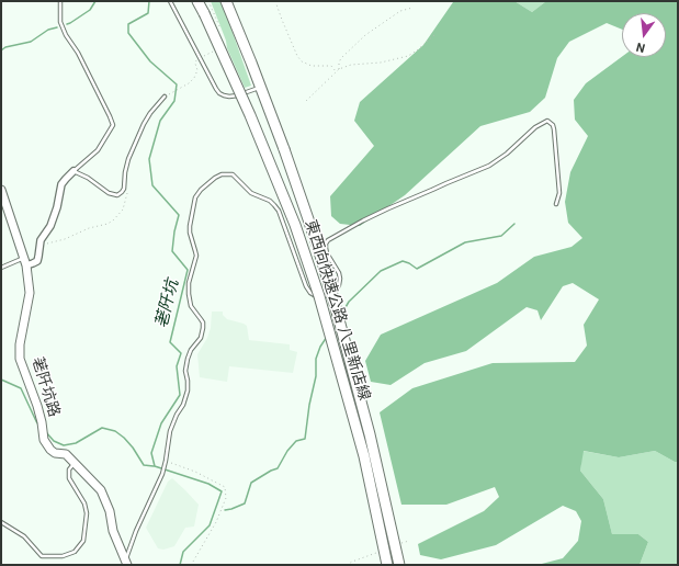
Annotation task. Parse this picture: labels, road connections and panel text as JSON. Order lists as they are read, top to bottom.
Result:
{
  "streets": {
    "highway": ["東西向快速公路 八里新店線"],
    "street": ["荖阡坑路"]
  },
  "water": ["荖阡坑"],
  "north": "bottom"
}
